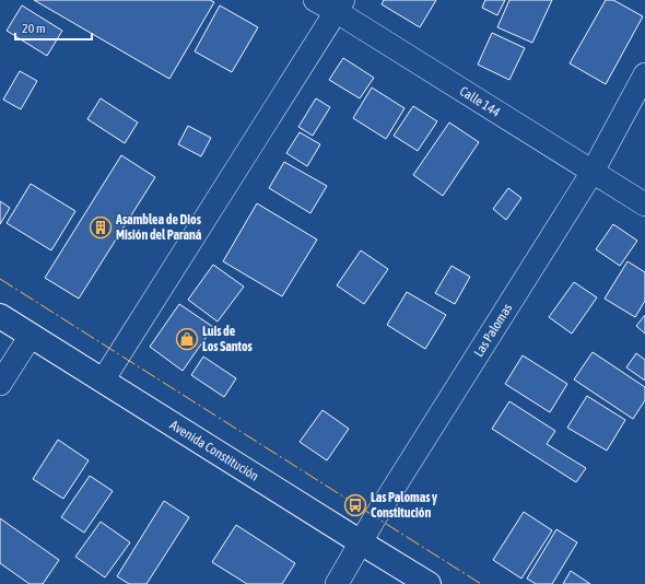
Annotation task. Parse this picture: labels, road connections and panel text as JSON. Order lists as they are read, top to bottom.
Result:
{
  "streets": {
    "main road": ["Avenida Constitución"],
    "street": ["Calle 144", "Las Palomas"]
  },
  "crossings": [
    ["Calle 144", "Las Palomas"],
    ["Las Palomas", "Avenida Constitución"]
  ],
  "places": {
    "building": ["Asamblea de Dios Misión del Paraná"],
    "shop": ["Luis de Los Santos"],
    "bus stop": ["Las Palomas y Constitución"]
  },
  "scale_bar": "20 m"
}
